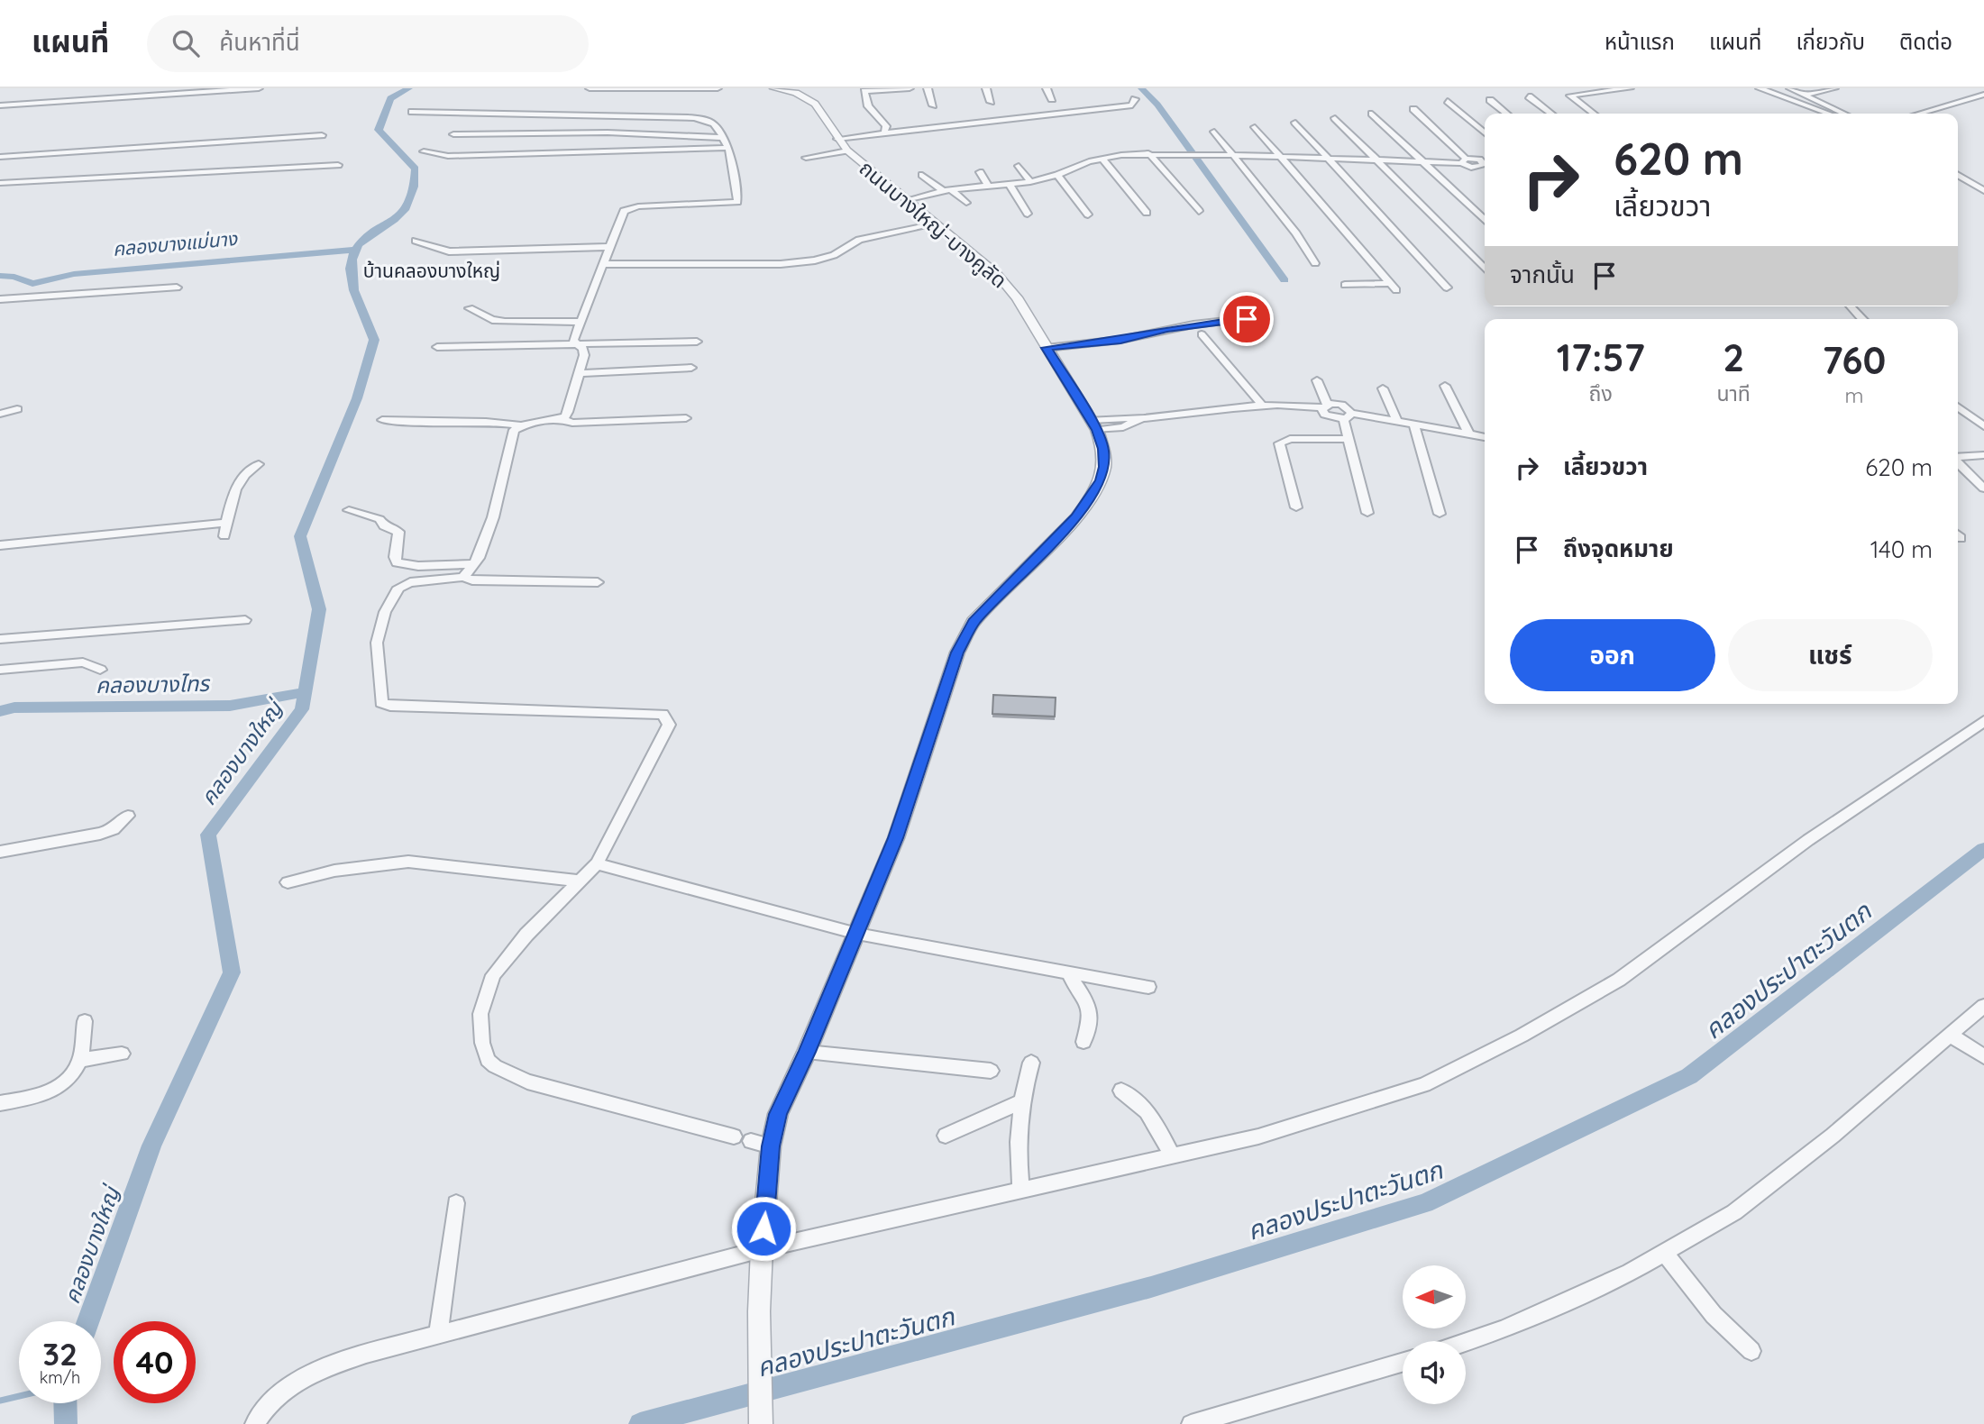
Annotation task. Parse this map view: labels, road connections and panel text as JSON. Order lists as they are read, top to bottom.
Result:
{
  "streets": {
    "street": ["ถนนบางใหญ่-บางคูลัด"]
  },
  "districts": ["บ้านคลองบางใหญ่"],
  "water": [
    "คลองบางแม่นาง",
    "คลองบางไทร",
    "คลองบางใหญ่",
    "คลองประปาตะวันตก"
  ],
  "north": "left",
  "page": {
    "header": "แผนที่",
    "search": "ค้นหาที่นี่",
    "nav": [
      "หน้าแรก",
      "แผนที่",
      "เกี่ยวกับ",
      "ติดต่อ"
    ],
    "turn": ["620 m", "เลี้ยวขวา"],
    "then": "จากนั้น",
    "eta": [
      "17:57",
      "ถึง",
      "2",
      "นาที",
      "760",
      "m"
    ],
    "list": [
      {
        "name": "เลี้ยวขวา",
        "value": "620 m"
      },
      {
        "name": "ถึงจุดหมาย",
        "value": "140 m"
      }
    ],
    "buttons": ["ออก", "แชร์"],
    "speed": "32 km/h",
    "limit": "40"
  }
}
